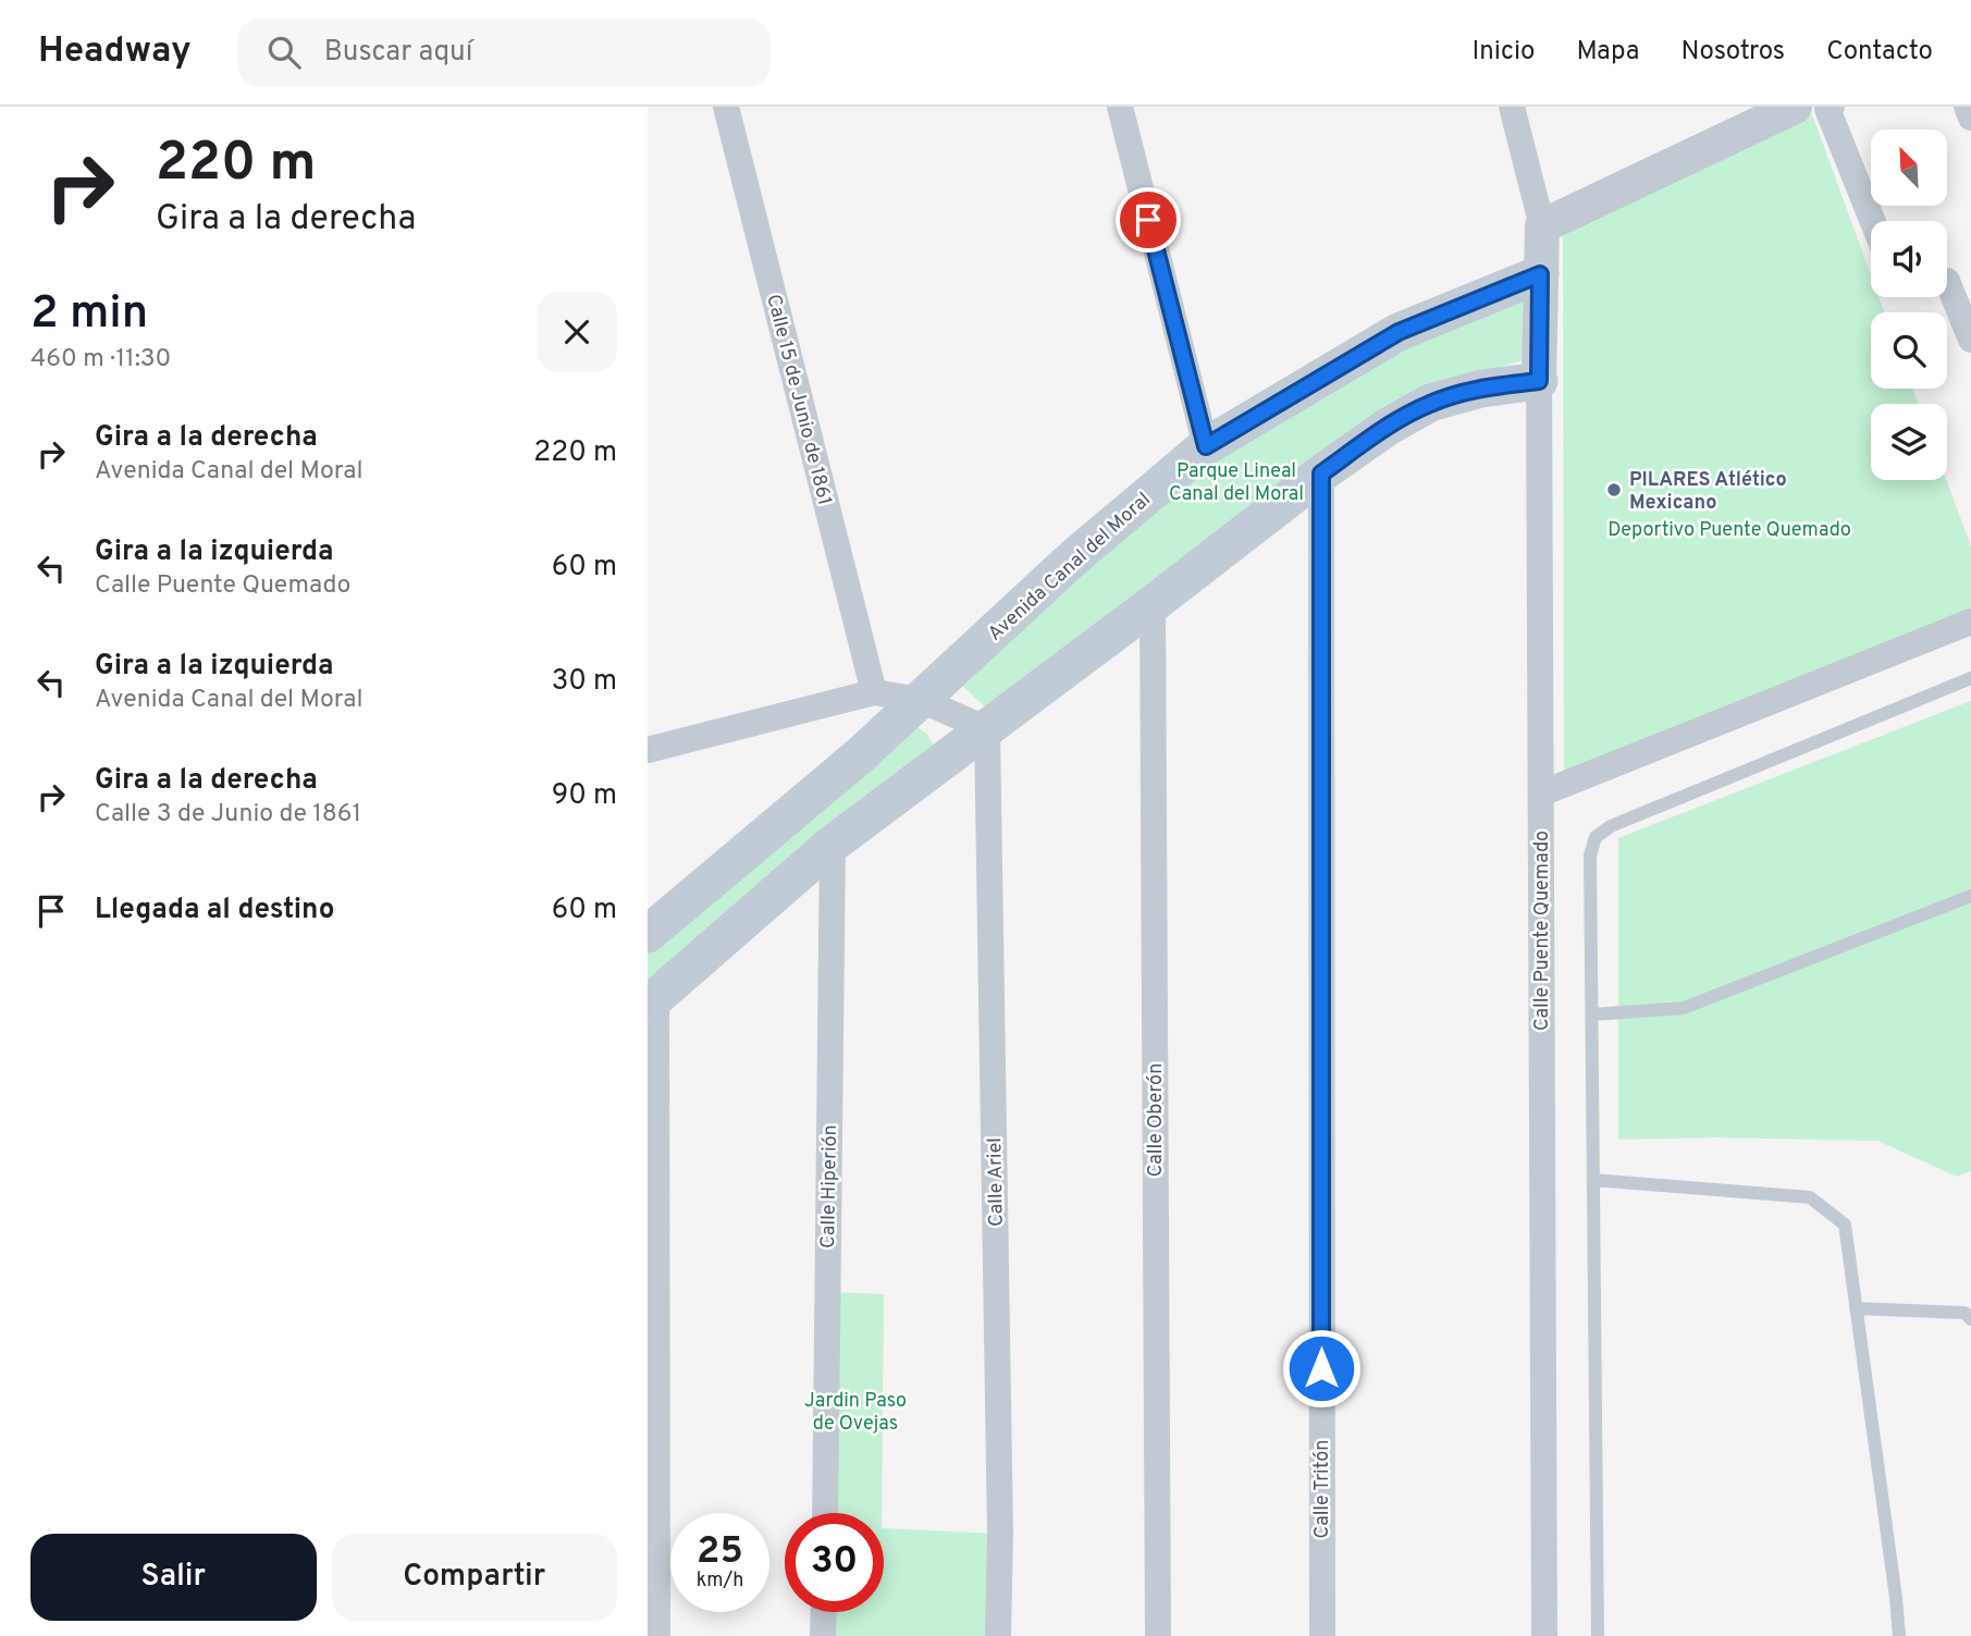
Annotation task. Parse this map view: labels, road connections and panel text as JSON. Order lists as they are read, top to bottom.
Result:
{
  "streets": {
    "main road": ["Avenida Canal del Moral"],
    "street": [
      "Calle 15 de Junio de 1861",
      "Calle Puente Quemado",
      "Calle Oberón",
      "Calle Ariel",
      "Calle Hiperión",
      "Calle Tritón"
    ]
  },
  "crossings": [
    ["Avenida Canal del Moral", "Calle Puente Quemado"]
  ],
  "parks": ["Parque Lineal Canal del Moral", "Deportivo Puente Quemado", "Jardin Paso de Ovejas"],
  "places": ["PILARES Atlético Mexicano"],
  "north": "top left",
  "page": {
    "header": "Headway",
    "search": "Buscar aquí",
    "nav": [
      "Inicio",
      "Mapa",
      "Nosotros",
      "Contacto"
    ],
    "turn": ["220 m", "Gira a la derecha"],
    "heading": ["2 min", "460 m · 11:30"],
    "list": [
      {
        "name": "Gira a la derecha",
        "note": "Avenida Canal del Moral",
        "value": "220 m"
      },
      {
        "name": "Gira a la izquierda",
        "note": "Calle Puente Quemado",
        "value": "60 m"
      },
      {
        "name": "Gira a la izquierda",
        "note": "Avenida Canal del Moral",
        "value": "30 m"
      },
      {
        "name": "Gira a la derecha",
        "note": "Calle 3 de Junio de 1861",
        "value": "90 m"
      },
      {
        "name": "Llegada al destino",
        "value": "60 m"
      }
    ],
    "speed": "25 km/h",
    "limit": "30",
    "buttons": ["Salir", "Compartir"]
  }
}
